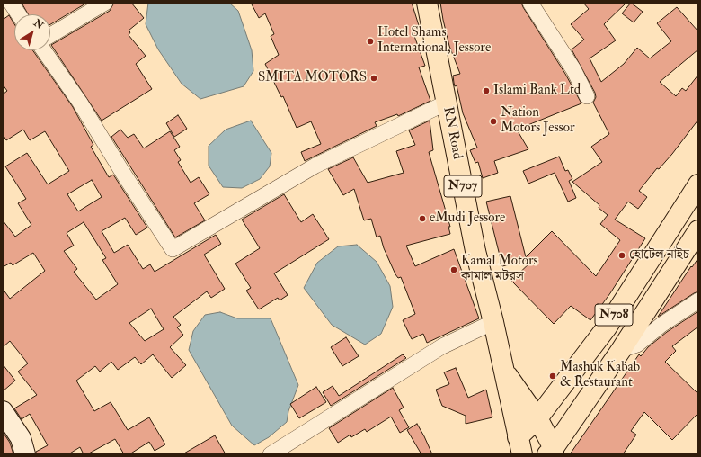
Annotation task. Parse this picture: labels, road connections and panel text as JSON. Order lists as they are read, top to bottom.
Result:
{
  "streets": {
    "highway": ["RN Road", "N707", "N708"]
  },
  "crossings": [
    ["RN Road", "N707"],
    ["RN Road", "N708"],
    ["N707", "N708"]
  ],
  "places": [
    "Hotel Shams International, Jessore",
    "SMITA MOTORS",
    "Islami Bank Ltd",
    "Nation Motors Jessor",
    "eMudi Jessore",
    "হোটেল নাইচ",
    "Kamal Motors কামাল মটরস",
    "Mashuk Kabab & Restaurant"
  ],
  "north": "top right"
}
